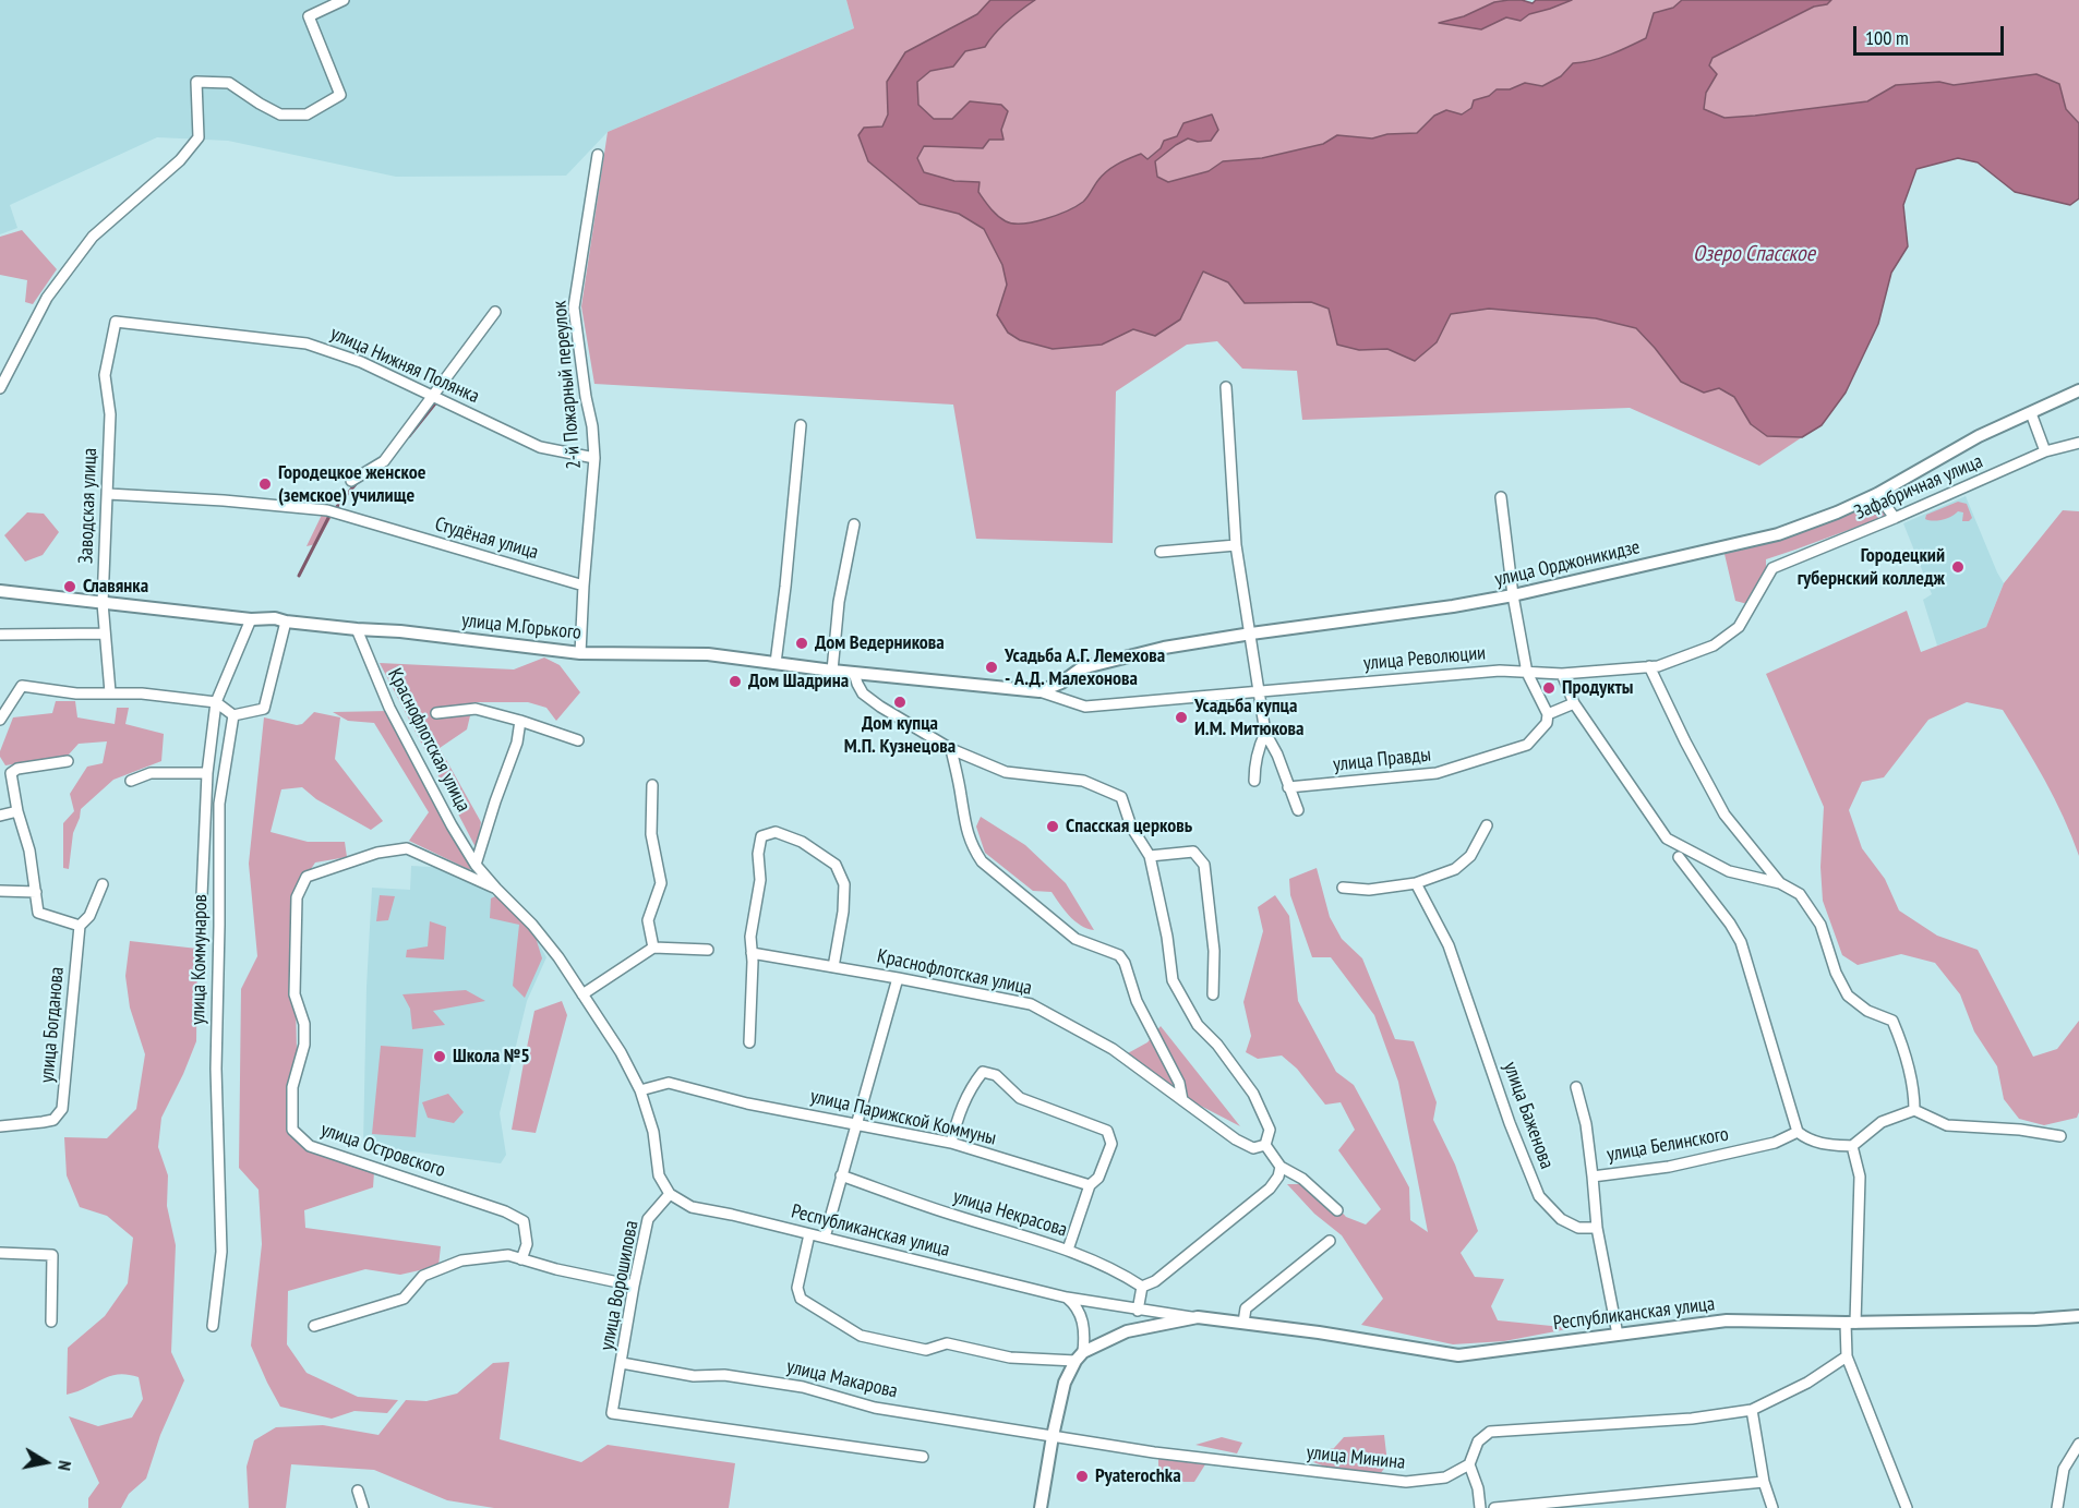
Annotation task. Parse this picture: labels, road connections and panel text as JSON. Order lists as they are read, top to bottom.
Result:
{
  "streets": {
    "street": [
      "улица Нижняя Полянка",
      "2-й Пожарный переулок",
      "Зафабричная улица",
      "Заводская улица",
      "Студёная улица",
      "улица Орджоникидзе",
      "улица М.Горького",
      "улица Революции",
      "Краснофлотская улица",
      "улица Правды",
      "улица Коммунаров",
      "улица Богданова",
      "улица Баженова",
      "улица Парижской Коммуны",
      "улица Белинского",
      "улица Островского",
      "улица Некрасова",
      "Республиканская улица",
      "улица Ворошилова",
      "улица Макарова",
      "улица Минина"
    ]
  },
  "crossings": [
    ["улица Нижняя Полянка", "2-й Пожарный переулок"],
    ["улица Нижняя Полянка", "Заводская улица"],
    ["2-й Пожарный переулок", "Студёная улица"],
    ["2-й Пожарный переулок", "улица М.Горького"],
    ["Зафабричная улица", "улица Революции"],
    ["Заводская улица", "Студёная улица"],
    ["Заводская улица", "улица М.Горького"],
    ["улица Орджоникидзе", "улица М.Горького"],
    ["улица Орджоникидзе", "улица Революции"],
    ["улица М.Горького", "улица Революции"],
    ["улица М.Горького", "Краснофлотская улица"],
    ["улица М.Горького", "улица Коммунаров"],
    ["Краснофлотская улица", "улица Островского"],
    ["улица Баженова", "улица Белинского"],
    ["Республиканская улица", "улица Ворошилова"],
    ["улица Ворошилова", "улица Макарова"],
    ["улица Макарова", "улица Минина"]
  ],
  "water": ["Озеро Спасское"],
  "places": [
    "Городецкое женское (земское) училище",
    "Городецкий губернский колледж",
    "Славянка",
    "Дом Ведерникова",
    "Усадьба А.Г. Лемехова - А.Д. Малехонова",
    "Дом Шадрина",
    "Продукты",
    "Дом купца М.П. Кузнецова",
    "Усадьба купца И.М. Митюкова",
    "Спасская церковь",
    "Школа №5",
    "Pyaterochka"
  ],
  "scale_bar": "100 m",
  "north": "right"
}
